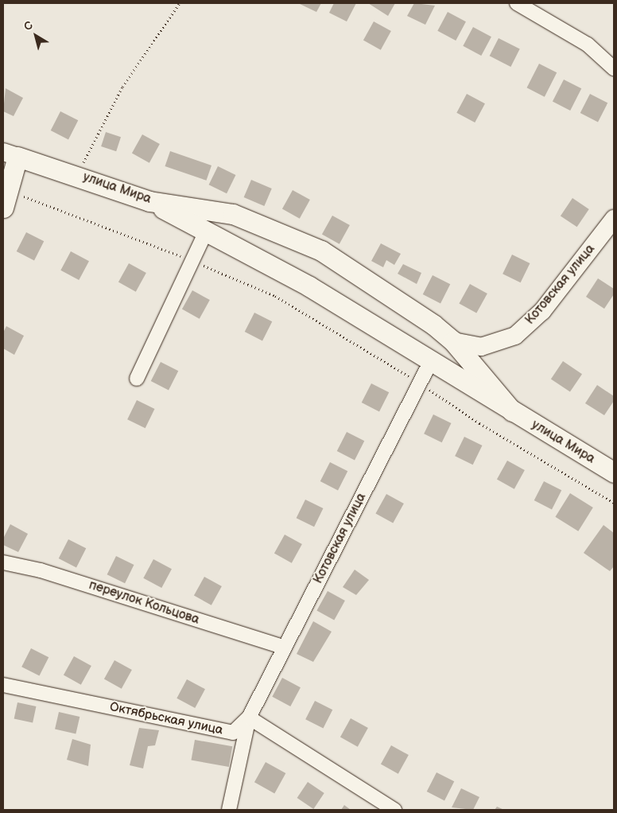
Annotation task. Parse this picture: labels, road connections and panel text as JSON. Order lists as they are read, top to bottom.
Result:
{
  "streets": {
    "main road": ["улица Мира"],
    "street": ["Котовская улица", "переулок Кольцова", "Октябрьская улица"]
  },
  "crossings": [
    ["улица Мира", "Котовская улица"],
    ["Котовская улица", "переулок Кольцова"],
    ["Котовская улица", "Октябрьская улица"]
  ],
  "north": "top left"
}
